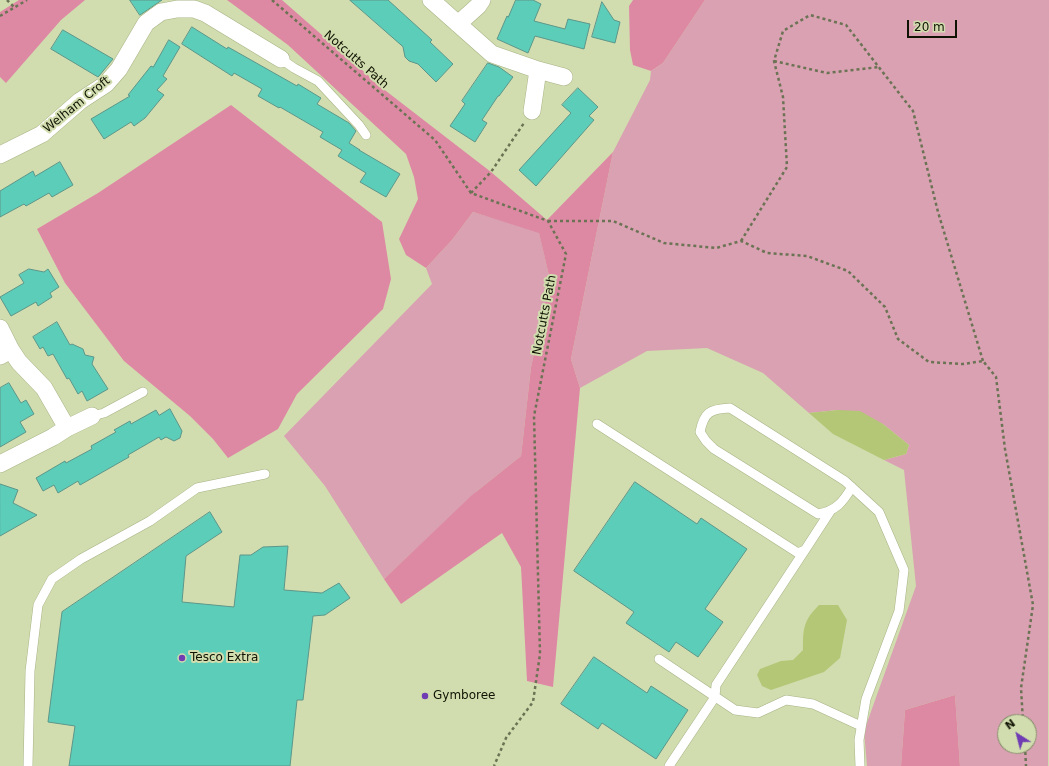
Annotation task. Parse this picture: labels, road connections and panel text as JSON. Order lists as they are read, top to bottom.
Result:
{
  "streets": {
    "street": ["Welham Croft"],
    "path": ["Notcutts Path"]
  },
  "places": ["Tesco Extra", "Gymboree"],
  "scale_bar": "20 m",
  "north": "top left"
}
